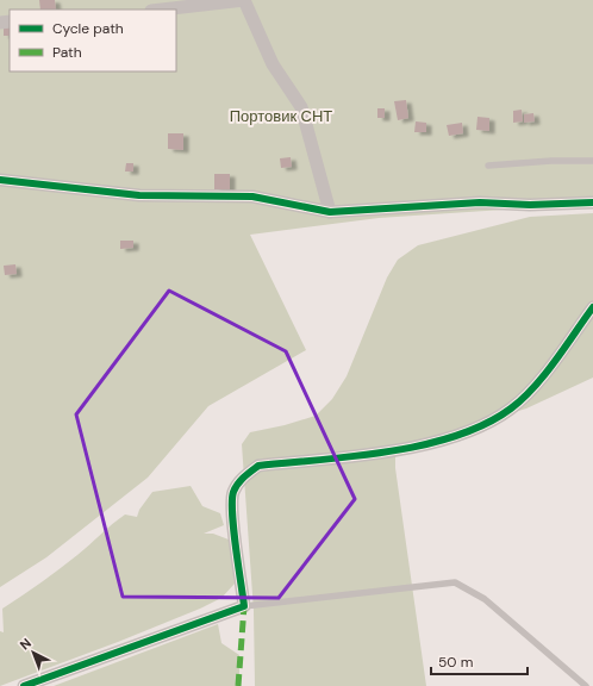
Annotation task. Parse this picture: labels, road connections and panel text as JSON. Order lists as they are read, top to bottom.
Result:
{
  "parks": ["Портовик СНТ"],
  "legend": ["Cycle path", "Path"],
  "scale_bar": "50 m",
  "north": "top left"
}
